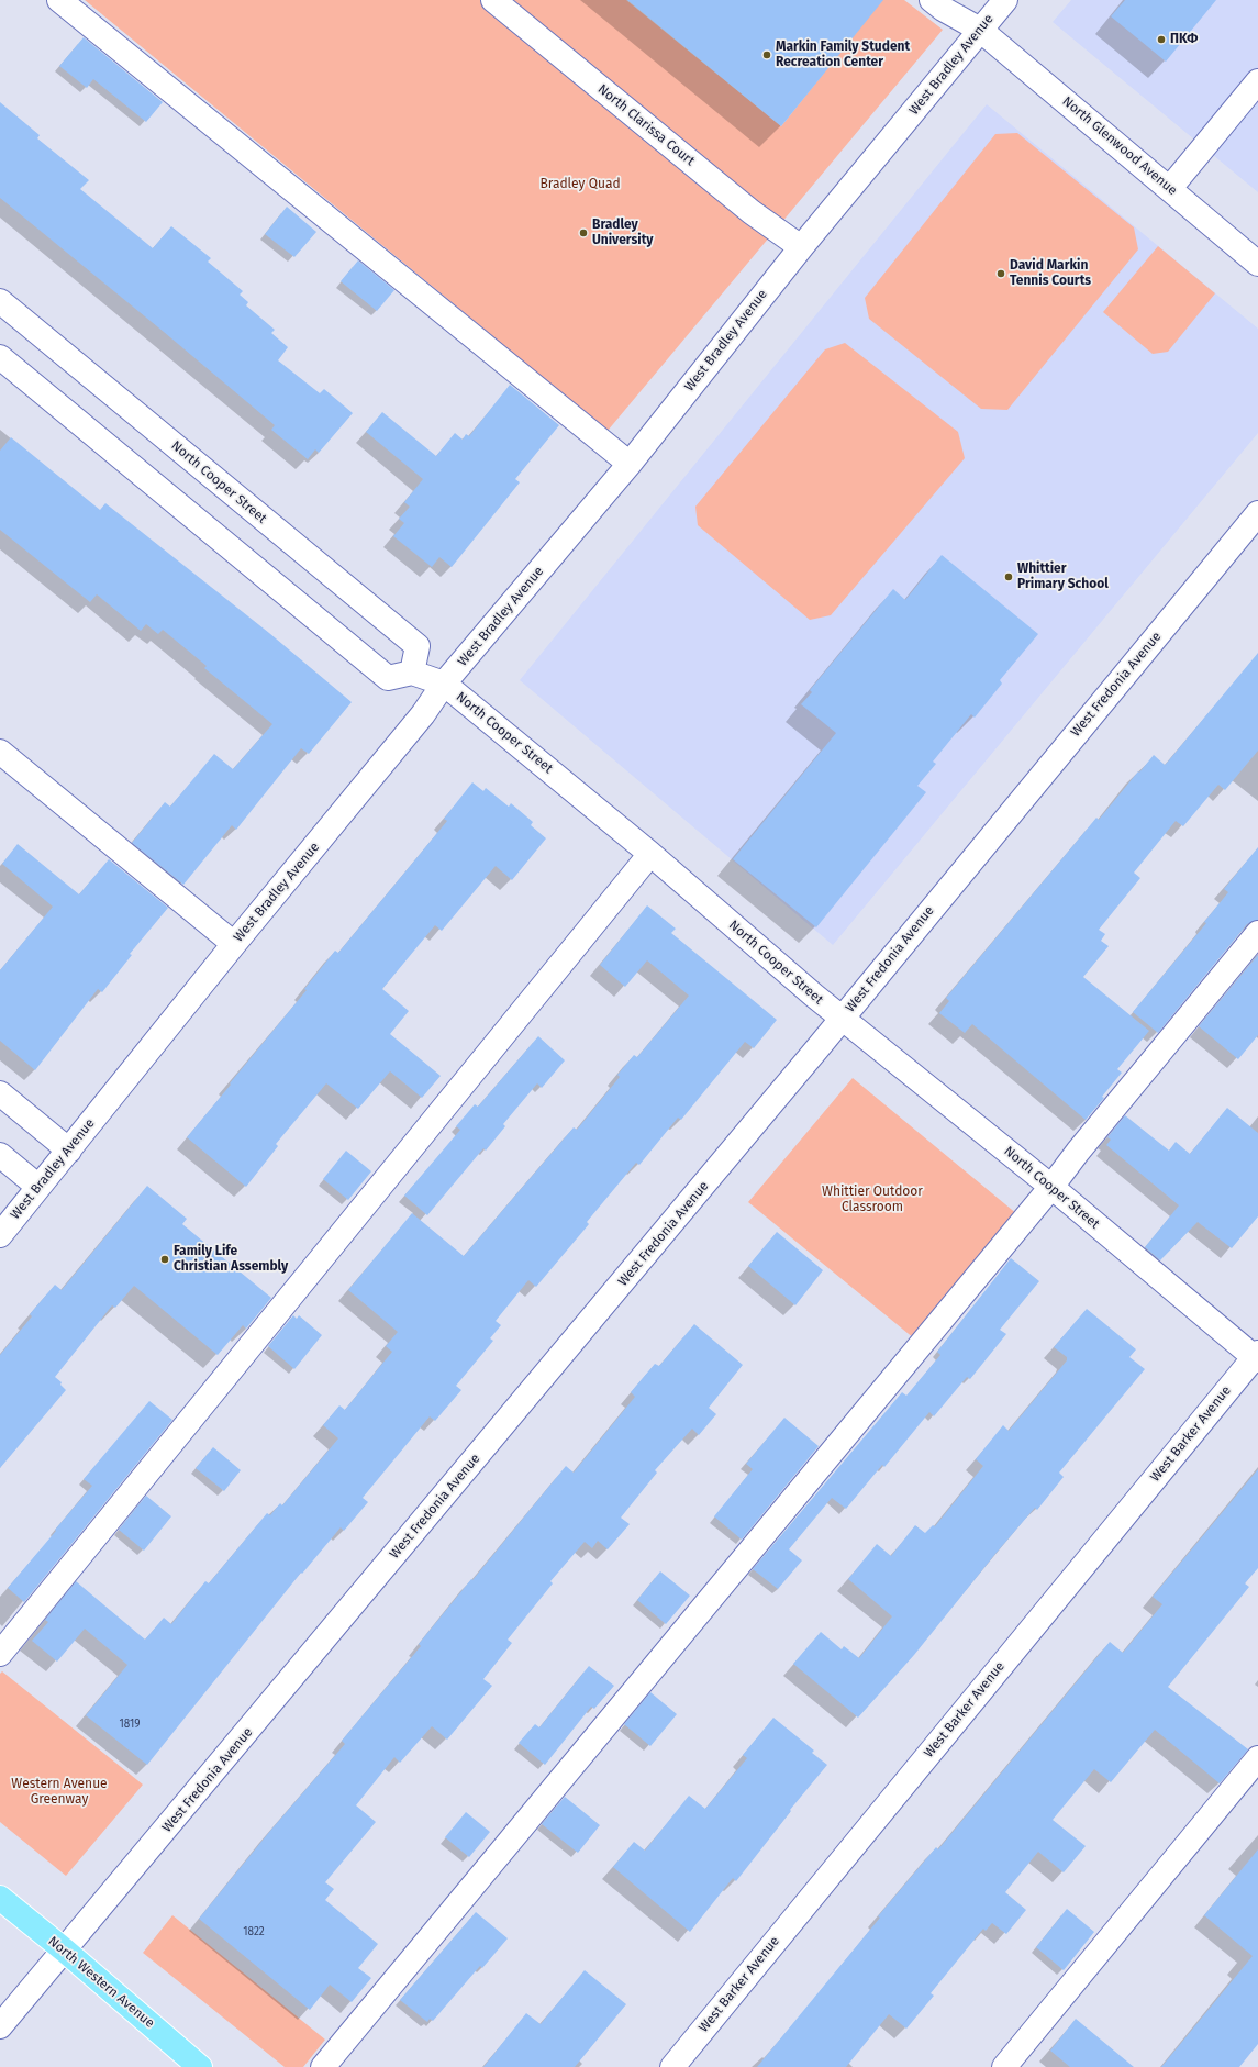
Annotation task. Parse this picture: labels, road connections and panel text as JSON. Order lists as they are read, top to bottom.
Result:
{
  "streets": {
    "main road": ["North Western Avenue"],
    "street": [
      "West Bradley Avenue",
      "North Clarissa Court",
      "North Glenwood Avenue",
      "North Cooper Street",
      "West Fredonia Avenue",
      "West Barker Avenue"
    ]
  },
  "crossings": [
    ["West Bradley Avenue", "North Clarissa Court"],
    ["West Bradley Avenue", "North Glenwood Avenue"],
    ["West Bradley Avenue", "North Cooper Street"],
    ["North Cooper Street", "West Fredonia Avenue"],
    ["North Cooper Street", "West Barker Avenue"],
    ["West Fredonia Avenue", "North Western Avenue"]
  ],
  "parks": ["Bradley Quad", "Whittier Outdoor Classroom", "Western Avenue Greenway"],
  "places": [
    "ΠΚΦ",
    "Markin Family Student Recreation Center",
    "Bradley University",
    "David Markin Tennis Courts",
    "Whittier Primary School",
    "Family Life Christian Assembly"
  ],
  "house_numbers": ["1819", "1822"]
}
